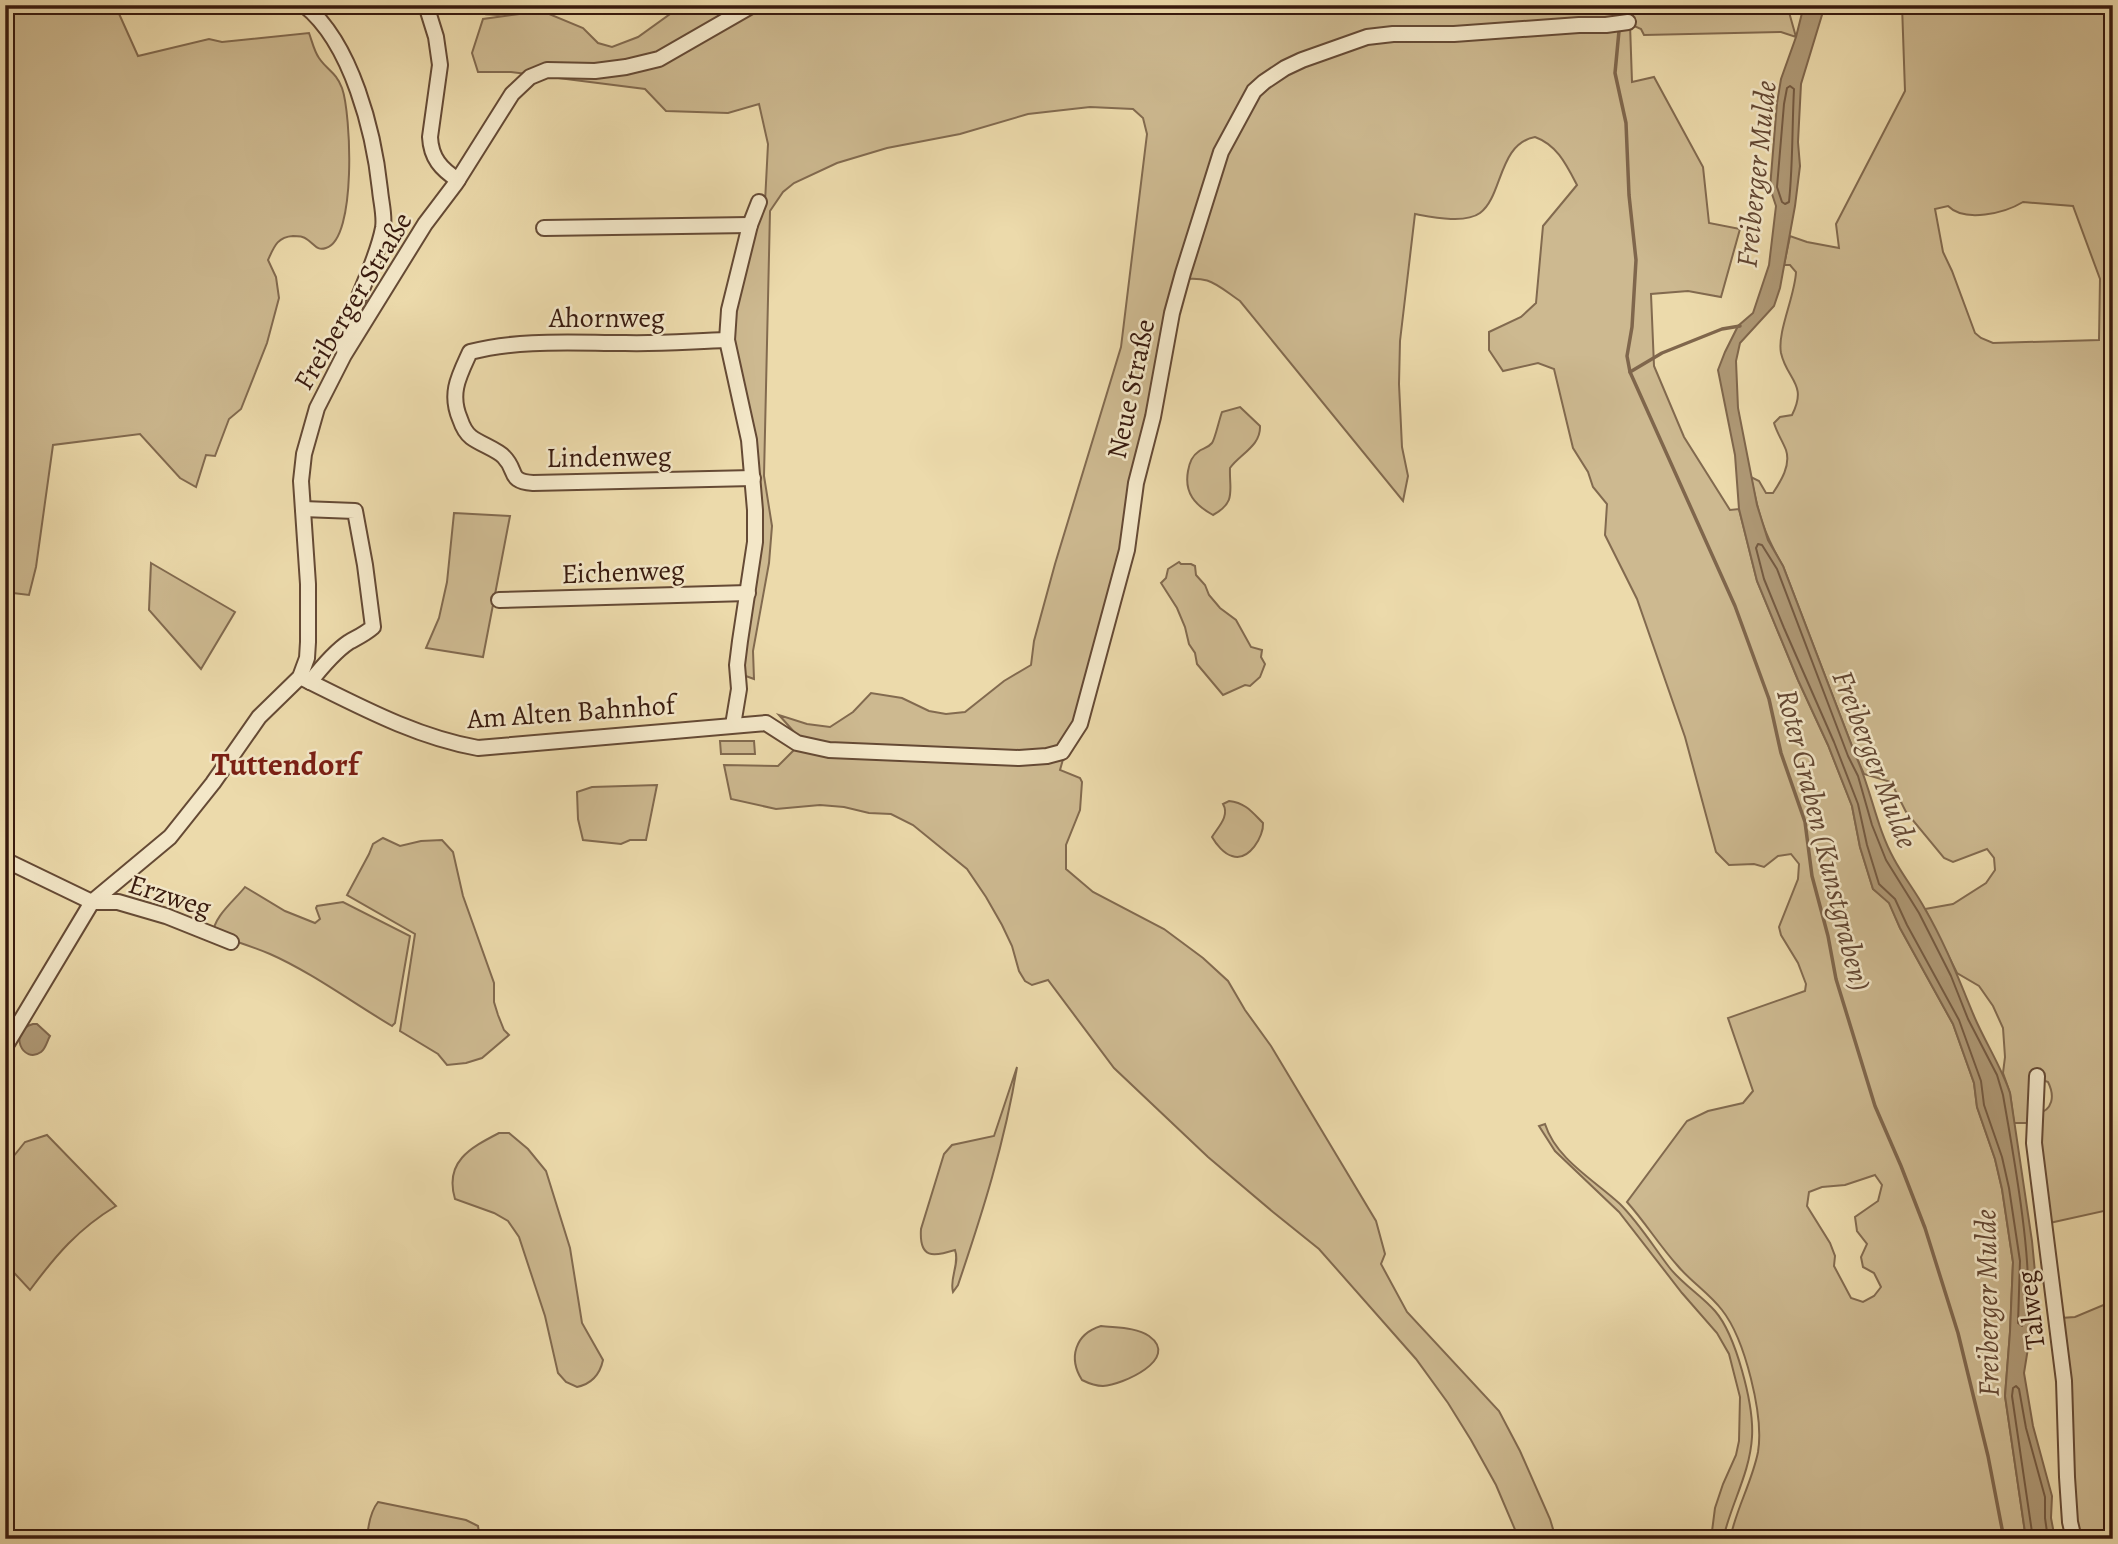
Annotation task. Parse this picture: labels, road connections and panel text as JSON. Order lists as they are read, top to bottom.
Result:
{
  "streets": {
    "street": [
      "Freiberger Straße",
      "Ahornweg",
      "Neue Straße",
      "Lindenweg",
      "Eichenweg",
      "Am Alten Bahnhof",
      "Erzweg",
      "Talweg"
    ]
  },
  "crossings": [
    ["Freiberger Straße", "Am Alten Bahnhof"],
    ["Ahornweg", "Lindenweg"],
    ["Neue Straße", "Am Alten Bahnhof"]
  ],
  "districts": ["Tuttendorf"],
  "water": ["Freiberger Mulde", "Roter Graben (Kunstgraben)"]
}
